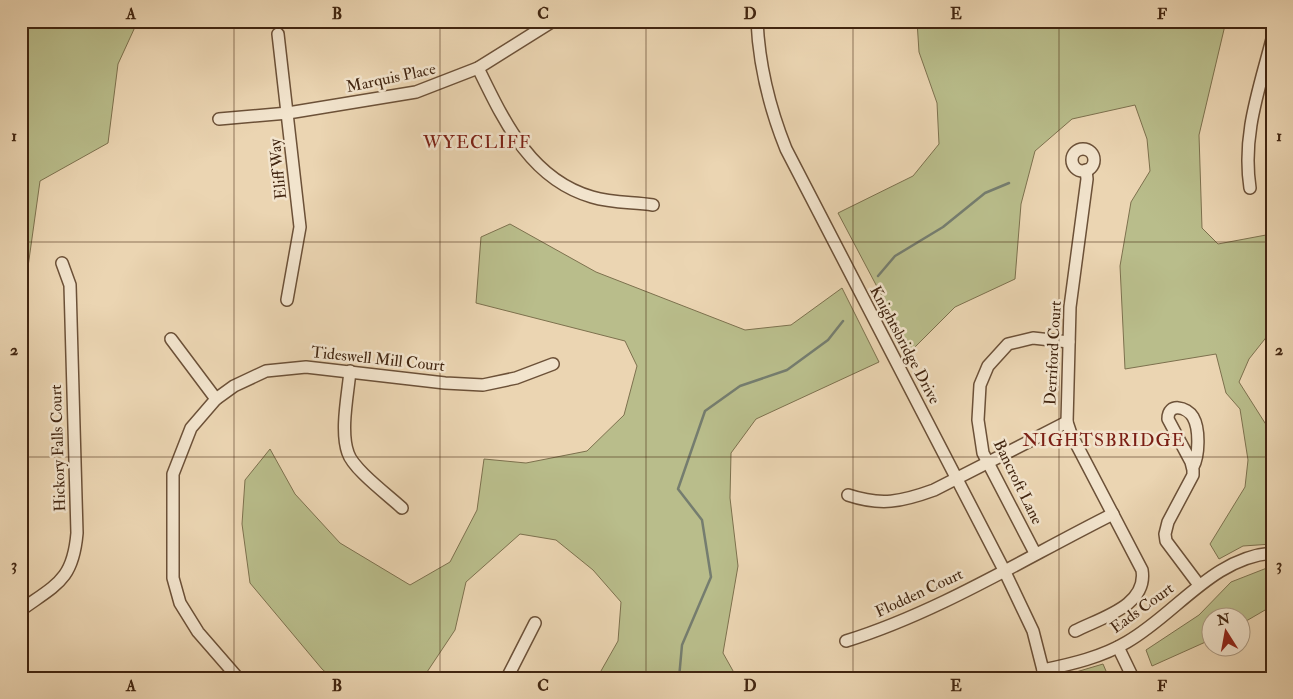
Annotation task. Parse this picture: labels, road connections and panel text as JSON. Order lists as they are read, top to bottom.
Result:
{
  "streets": {
    "street": [
      "Marquis Place",
      "Eliff Way",
      "Knightsbridge Drive",
      "Derriford Court",
      "Tideswell Mill Court",
      "Hickory Falls Court",
      "Bancroft Lane",
      "Flodden Court",
      "Eads Court"
    ]
  },
  "crossings": [
    ["Marquis Place", "Eliff Way"],
    ["Knightsbridge Drive", "Flodden Court"],
    ["Knightsbridge Drive", "Eads Court"],
    ["Derriford Court", "Bancroft Lane"],
    ["Derriford Court", "Flodden Court"],
    ["Bancroft Lane", "Flodden Court"]
  ],
  "districts": ["WYECLIFF", "NIGHTSBRIDGE"],
  "north": "top",
  "grid": {
    "columns": [
      "A",
      "B",
      "C",
      "D",
      "E",
      "F"
    ],
    "rows": ["1", "2", "3"]
  }
}
